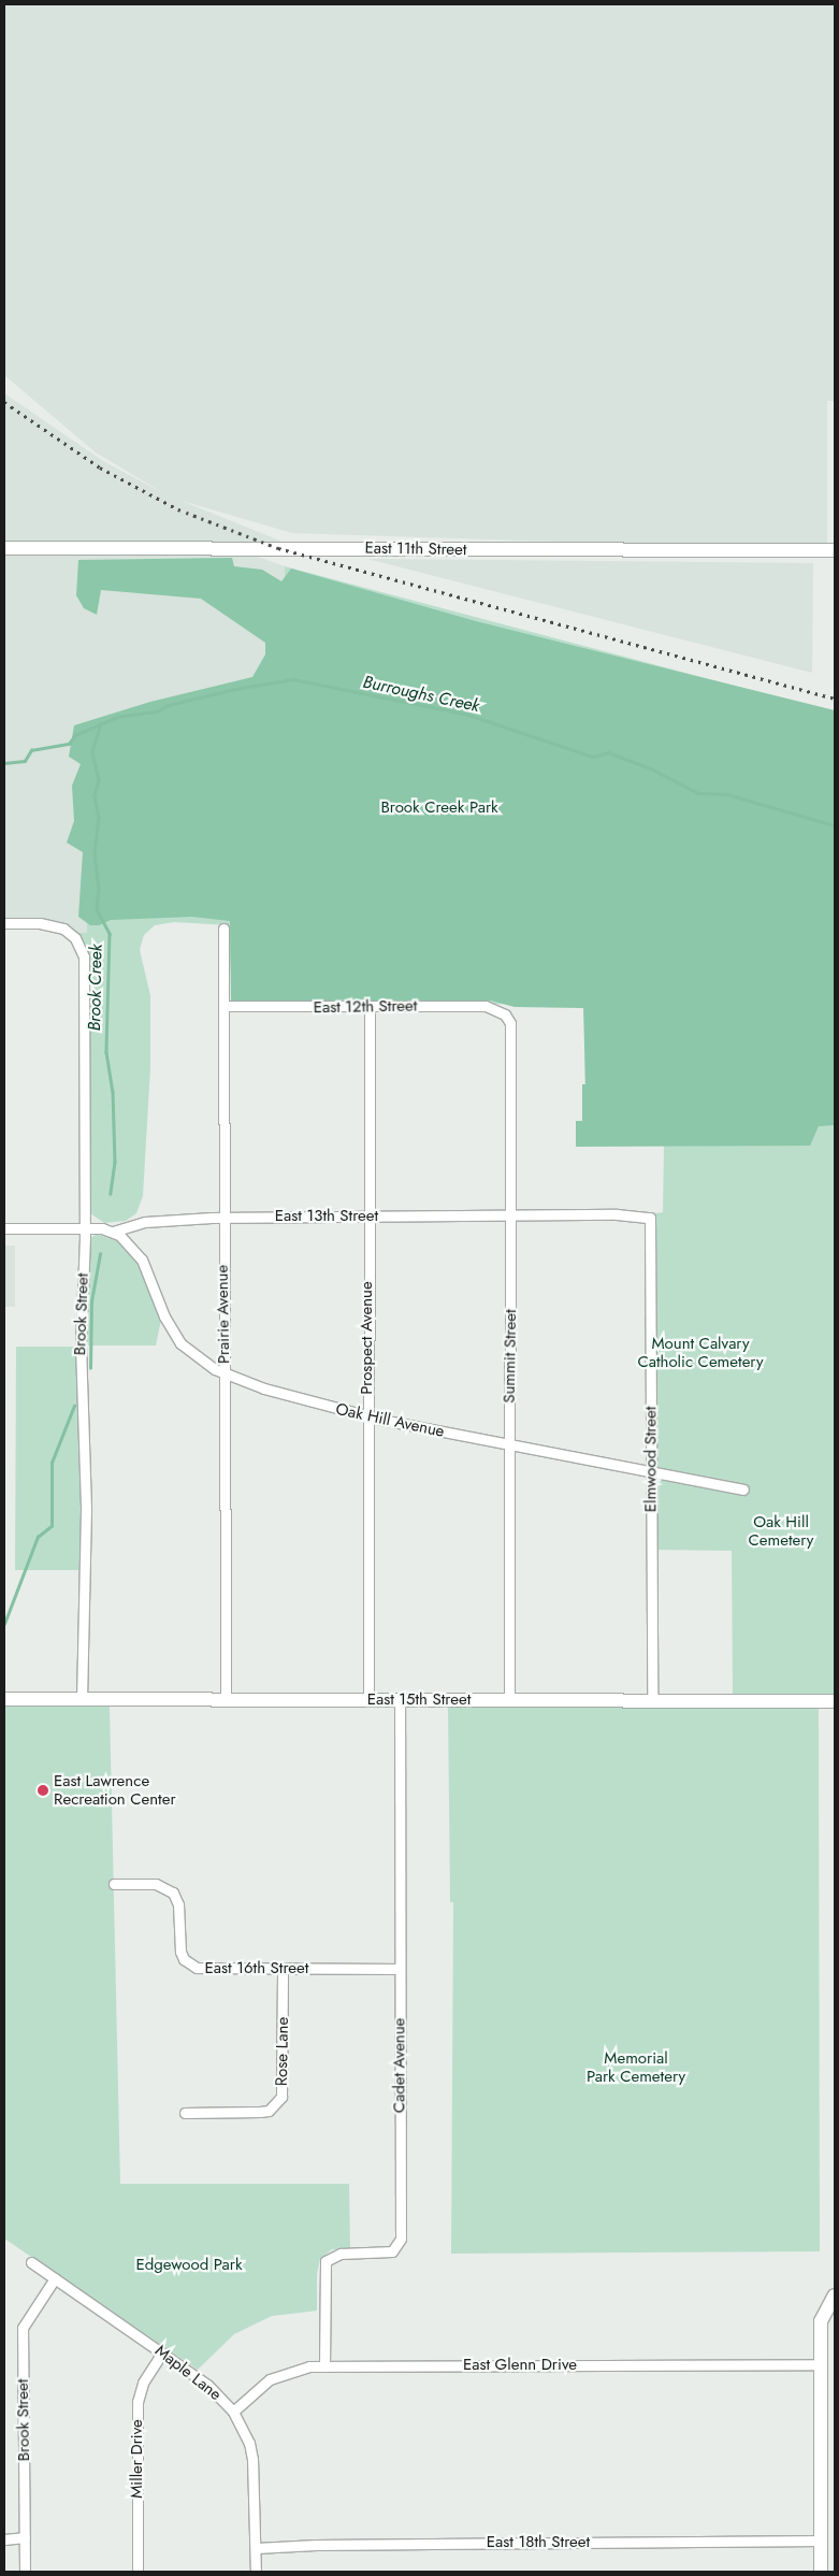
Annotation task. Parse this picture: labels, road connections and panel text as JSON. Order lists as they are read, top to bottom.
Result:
{
  "streets": {
    "street": [
      "East 11th Street",
      "East 12th Street",
      "East 13th Street",
      "Brook Street",
      "Prairie Avenue",
      "Prospect Avenue",
      "Summit Street",
      "Oak Hill Avenue",
      "Elmwood Street",
      "East 15th Street",
      "East 16th Street",
      "Rose Lane",
      "Cadet Avenue",
      "East Glenn Drive",
      "Maple Lane",
      "Miller Drive",
      "East 18th Street"
    ]
  },
  "crossings": [
    ["East 12th Street", "Prairie Avenue"],
    ["East 12th Street", "Prospect Avenue"],
    ["East 12th Street", "Summit Street"],
    ["East 13th Street", "Brook Street"],
    ["East 13th Street", "Prairie Avenue"],
    ["East 13th Street", "Prospect Avenue"],
    ["East 13th Street", "Summit Street"],
    ["East 13th Street", "Oak Hill Avenue"],
    ["East 13th Street", "Elmwood Street"],
    ["Brook Street", "East 15th Street"],
    ["Brook Street", "Maple Lane"],
    ["Prairie Avenue", "Oak Hill Avenue"],
    ["Prairie Avenue", "East 15th Street"],
    ["Prospect Avenue", "Oak Hill Avenue"],
    ["Prospect Avenue", "East 15th Street"],
    ["Summit Street", "Oak Hill Avenue"],
    ["Summit Street", "East 15th Street"],
    ["Oak Hill Avenue", "Elmwood Street"],
    ["Elmwood Street", "East 15th Street"],
    ["East 15th Street", "Cadet Avenue"],
    ["East 16th Street", "Rose Lane"],
    ["East 16th Street", "Cadet Avenue"],
    ["Cadet Avenue", "East Glenn Drive"],
    ["East Glenn Drive", "Maple Lane"],
    ["Maple Lane", "Miller Drive"],
    ["Maple Lane", "East 18th Street"]
  ],
  "water": ["Burroughs Creek", "Brook Creek"],
  "parks": [
    "Brook Creek Park",
    "Mount Calvary Catholic Cemetery",
    "Oak Hill Cemetery",
    "Memorial Park Cemetery",
    "Edgewood Park"
  ],
  "places": ["East Lawrence Recreation Center"]
}
